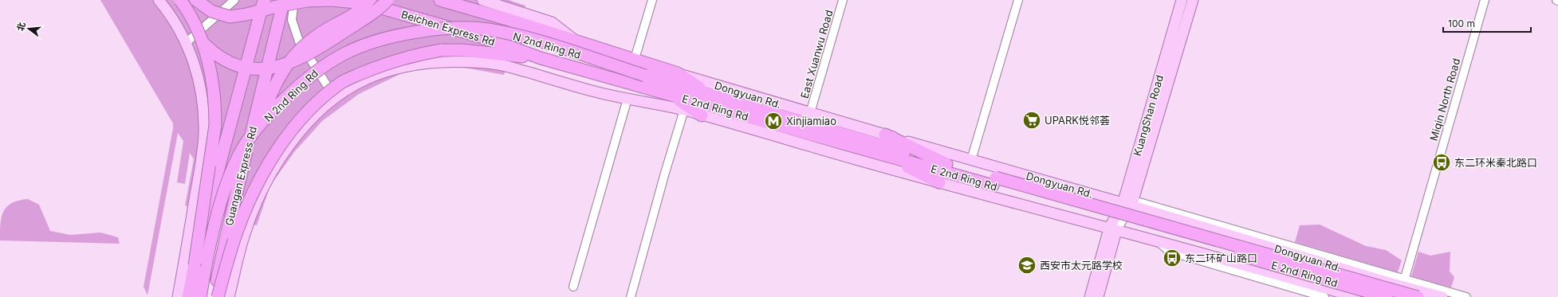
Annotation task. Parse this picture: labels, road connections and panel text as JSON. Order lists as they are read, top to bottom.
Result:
{
  "streets": {
    "highway": [
      "Beichen Express Rd",
      "N 2nd Ring Rd",
      "E 2nd Ring Rd",
      "Guangan Express Rd"
    ],
    "main road": ["Dongyuan Rd.", "KuangShan Road"],
    "street": ["East Xuanwu Road", "Miqin North Road"]
  },
  "crossings": [
    ["Beichen Express Rd", "N 2nd Ring Rd"],
    ["Beichen Express Rd", "E 2nd Ring Rd"],
    ["N 2nd Ring Rd", "E 2nd Ring Rd"],
    ["East Xuanwu Road", "Dongyuan Rd."],
    ["Dongyuan Rd.", "Miqin North Road"],
    ["Dongyuan Rd.", "KuangShan Road"]
  ],
  "places": {
    "supermarket": ["UPARK悦邻荟"],
    "metro station": ["Xinjiamiao"],
    "bus stop": ["东二环米秦北路口", "东二环矿山路口"],
    "school or university": ["西安市太元路学校"]
  },
  "scale_bar": "100 m",
  "north": "left"
}
